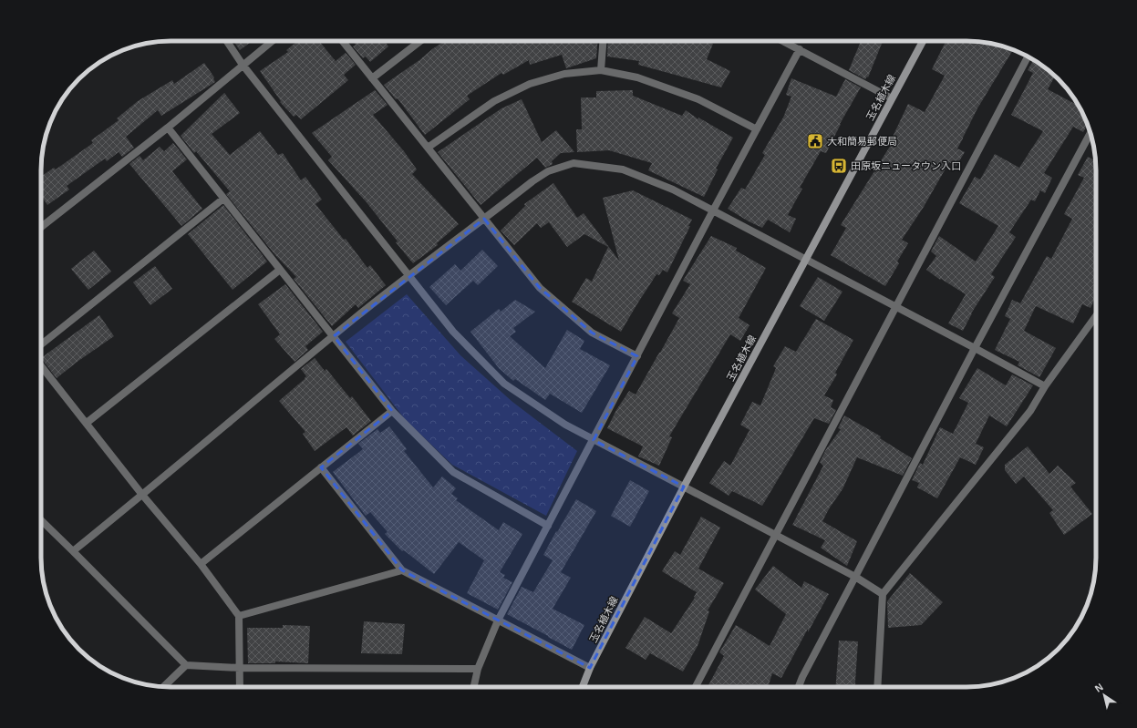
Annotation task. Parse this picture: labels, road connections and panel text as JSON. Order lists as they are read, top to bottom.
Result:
{
  "streets": {
    "main road": ["玉名植木線"]
  },
  "places": {
    "public building": ["大和簡易郵便局"],
    "bus stop": ["田原坂ニュータウン入口"]
  },
  "north": "top left"
}
